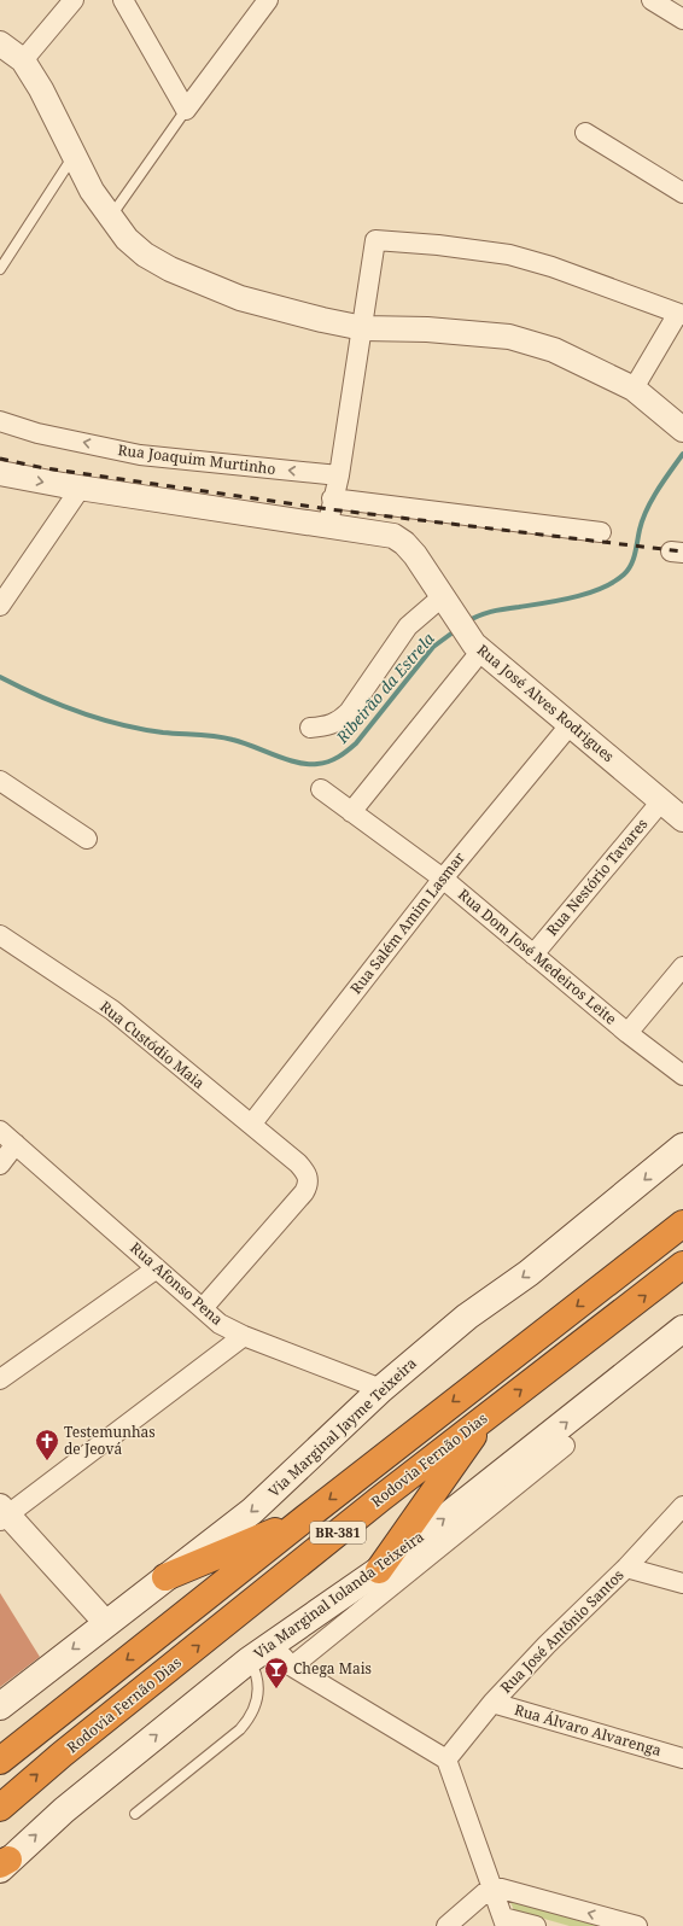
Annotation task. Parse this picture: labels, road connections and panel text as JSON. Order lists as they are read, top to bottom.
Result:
{
  "streets": {
    "highway": ["Rodovia Fernão Dias", "BR-381"],
    "main road": ["Via Marginal Jayme Teixeira", "Via Marginal Iolanda Teixeira"],
    "street": [
      "Rua Joaquim Murtinho",
      "Rua José Alves Rodrigues",
      "Rua Nestório Tavares",
      "Rua Salém Amim Lasmar",
      "Rua Dom José Medeiros Leite",
      "Rua Custódio Maia",
      "Rua Afonso Pena",
      "Rua José Antônio Santos",
      "Rua Álvaro Alvarenga"
    ]
  },
  "crossings": [
    ["Rua José Alves Rodrigues", "Rua Nestório Tavares"],
    ["Rua José Alves Rodrigues", "Rua Salém Amim Lasmar"],
    ["Rua Nestório Tavares", "Rua Dom José Medeiros Leite"],
    ["Rua Salém Amim Lasmar", "Rua Dom José Medeiros Leite"],
    ["Rua Salém Amim Lasmar", "Rua Custódio Maia"],
    ["Rua Custódio Maia", "Rua Afonso Pena"],
    ["Rua Afonso Pena", "Via Marginal Jayme Teixeira"],
    ["Rua José Antônio Santos", "Rua Álvaro Alvarenga"]
  ],
  "one_way": ["Via Marginal Jayme Teixeira", "Via Marginal Iolanda Teixeira"],
  "water": ["Ribeirão da Estrela"],
  "places": {
    "church": ["Testemunhas de Jeová"],
    "bar": ["Chega Mais"]
  }
}
